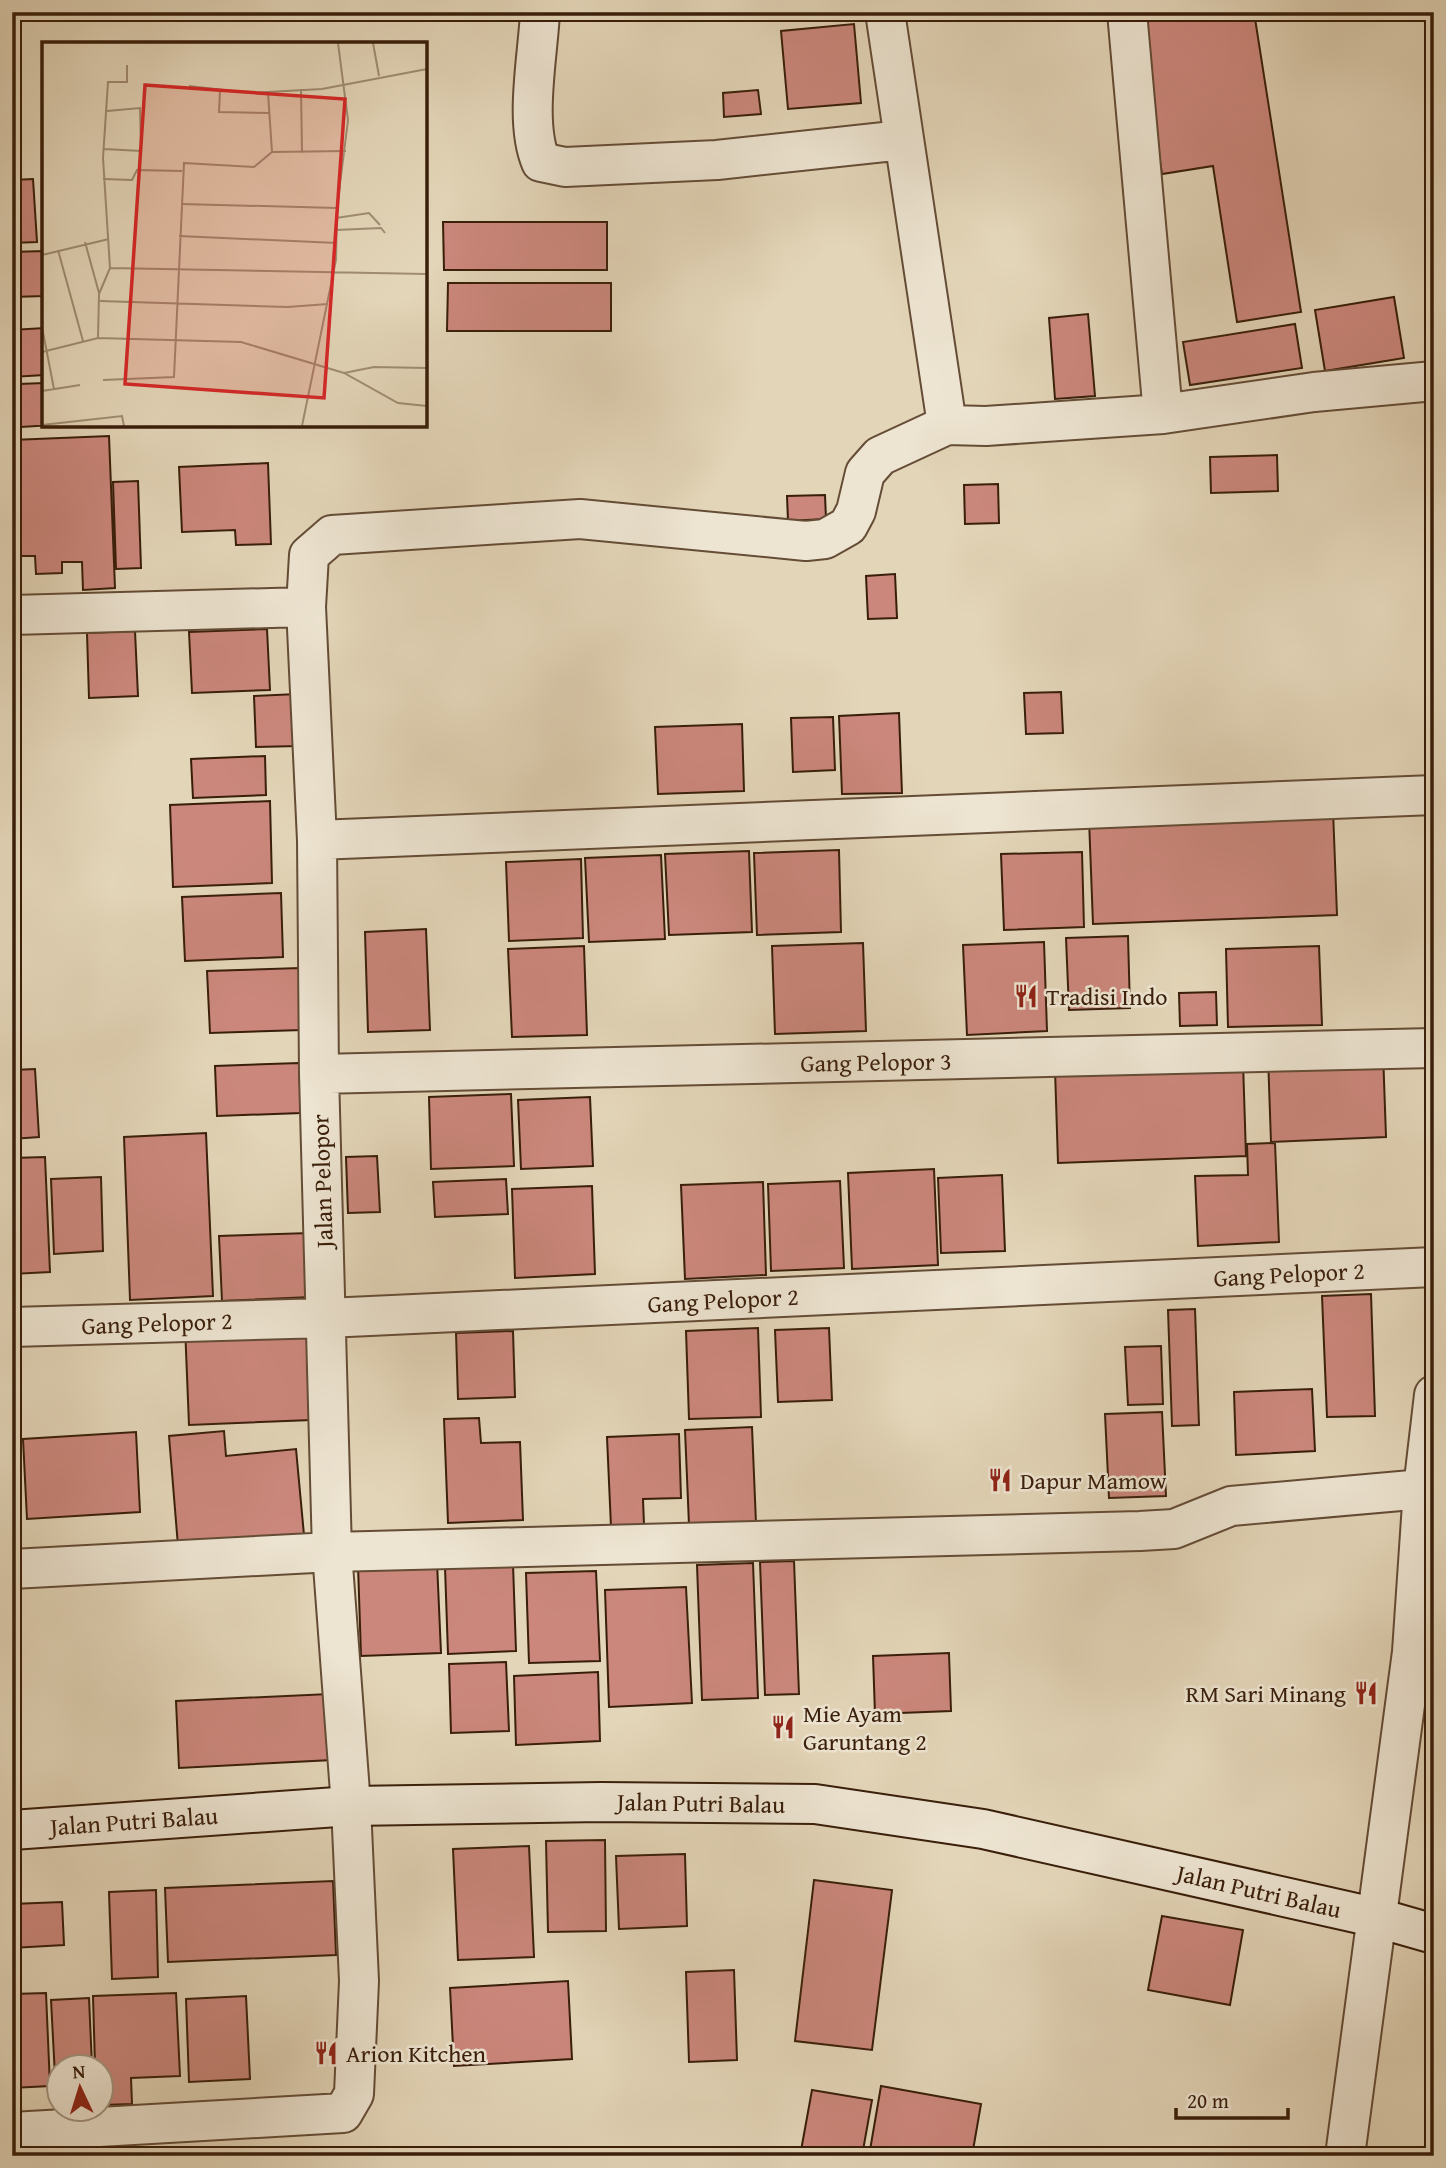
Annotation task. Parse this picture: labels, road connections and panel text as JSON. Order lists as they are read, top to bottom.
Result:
{
  "streets": {
    "street": [
      "Gang Pelopor 3",
      "Jalan Pelopor",
      "Gang Pelopor 2",
      "Jalan Putri Balau"
    ]
  },
  "crossings": [
    ["Gang Pelopor 3", "Jalan Pelopor"],
    ["Jalan Pelopor", "Gang Pelopor 2"],
    ["Jalan Pelopor", "Jalan Putri Balau"]
  ],
  "places": {
    "restaurant": [
      "Tradisi Indo",
      "Dapur Mamow",
      "RM Sari Minang",
      "Mie Ayam Garuntang 2",
      "Arion Kitchen"
    ]
  },
  "scale_bar": "20 m",
  "north": "top"
}
